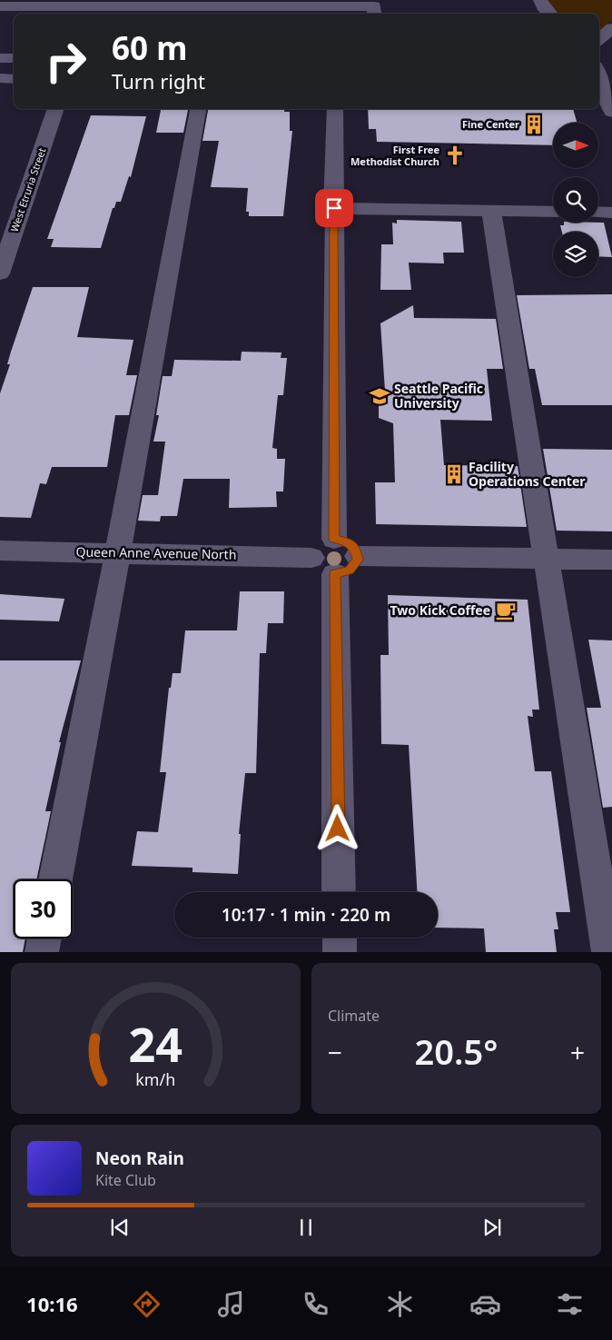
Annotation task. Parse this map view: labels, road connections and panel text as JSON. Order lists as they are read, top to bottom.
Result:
{
  "streets": {
    "street": ["West Etruria Street", "Queen Anne Avenue North"]
  },
  "places": {
    "building": ["Fine Center", "Facility Operations Center"],
    "church": ["First Free Methodist Church"],
    "school or university": ["Seattle Pacific University"],
    "cafe": ["Two Kick Coffee"]
  },
  "north": "right",
  "page": {
    "turn": ["60 m", "Turn right"],
    "limit": "30",
    "trip": "10:17 · 1 min · 220 m",
    "tile": "Climate",
    "heat": ["−", "20.5°", "+"],
    "song": ["Neon Rain", "Kite Club"],
    "tabs": "10:16",
    "gauge": ["24", "km/h"]
  }
}
